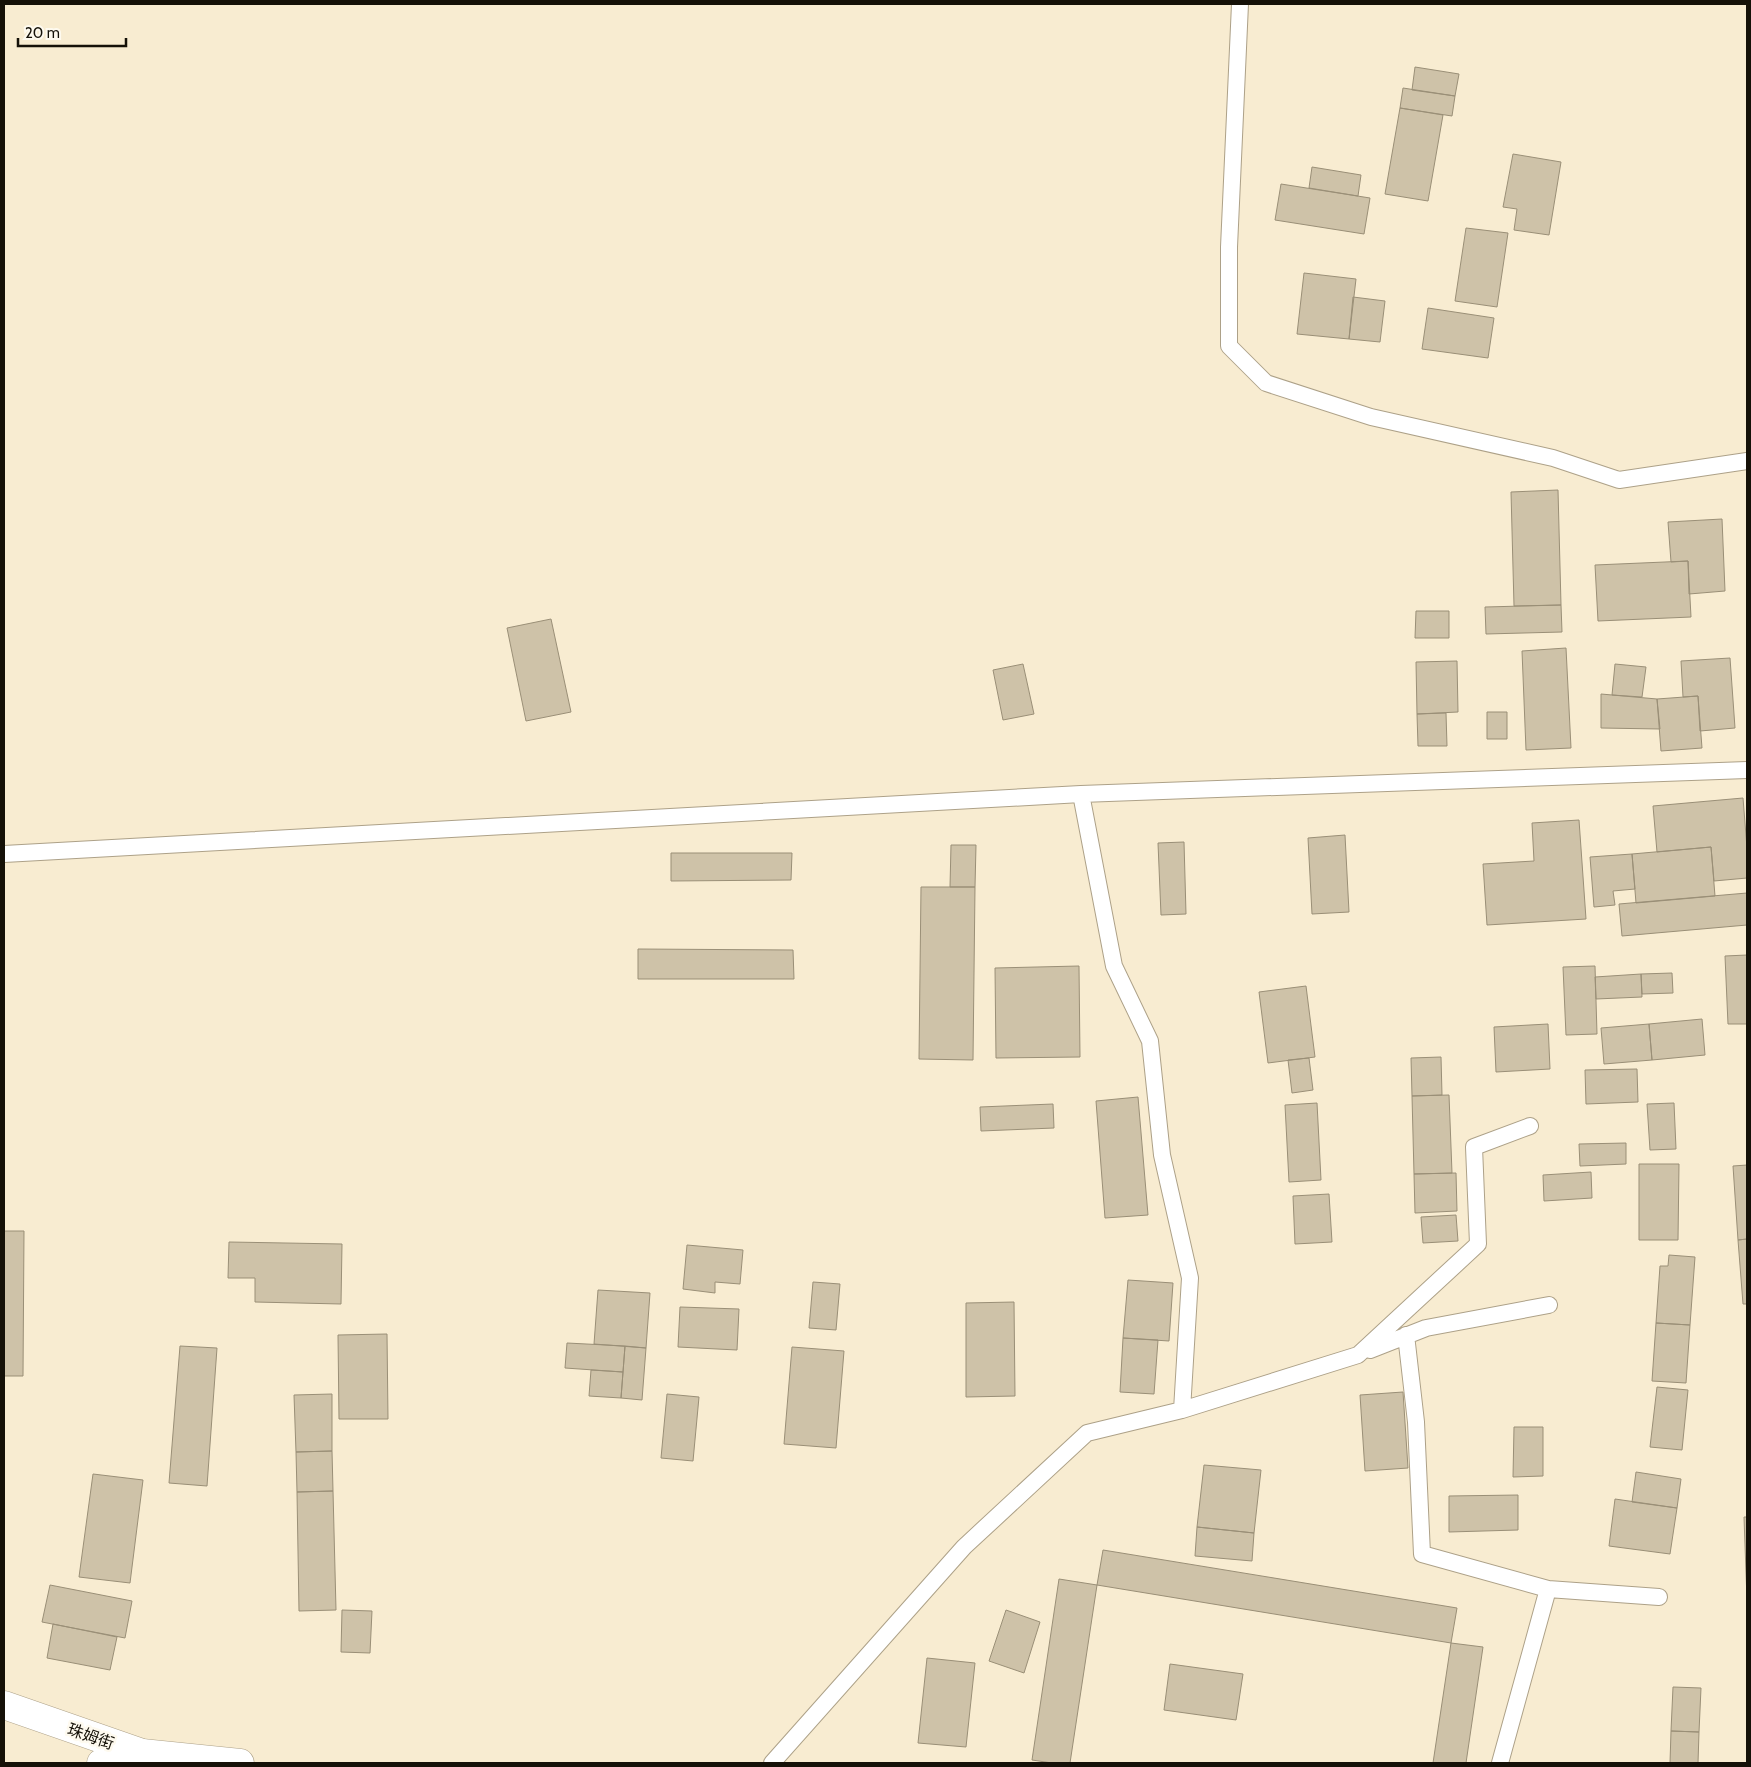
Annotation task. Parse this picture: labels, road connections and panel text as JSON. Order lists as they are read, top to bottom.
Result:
{
  "streets": {
    "main road": ["珠姆街"]
  },
  "scale_bar": "20 m"
}
